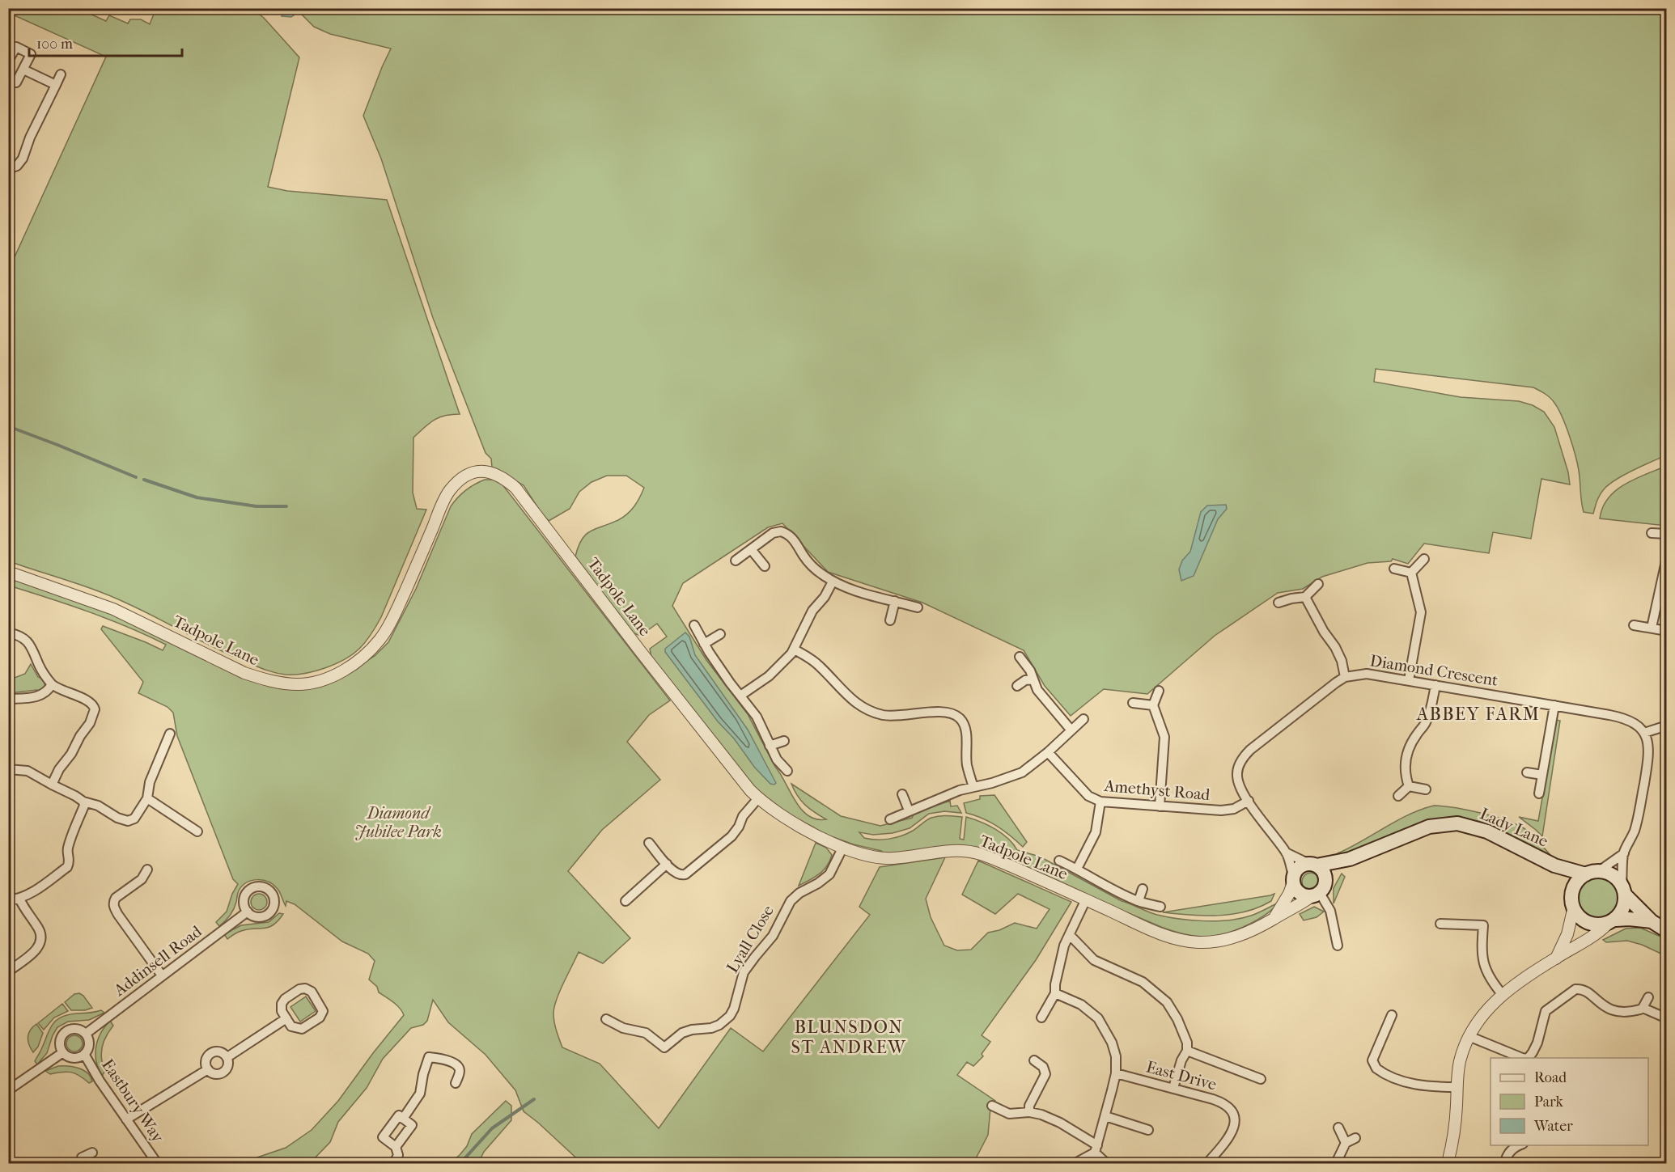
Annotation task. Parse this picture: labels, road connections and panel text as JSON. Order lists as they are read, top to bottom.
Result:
{
  "streets": {
    "main road": ["Lady Lane"],
    "street": [
      "Tadpole Lane",
      "Diamond Crescent",
      "Amethyst Road",
      "Lyall Close",
      "Addinsell Road",
      "East Drive",
      "Eastbury Way"
    ]
  },
  "crossings": [
    ["Tadpole Lane", "Diamond Crescent"],
    ["Tadpole Lane", "Lady Lane"],
    ["Tadpole Lane", "Lyall Close"],
    ["Diamond Crescent", "Amethyst Road"],
    ["Diamond Crescent", "Lady Lane"],
    ["Addinsell Road", "Eastbury Way"]
  ],
  "districts": ["ABBEY FARM", "BLUNSDON ST ANDREW"],
  "parks": ["Diamond Jubilee Park"],
  "legend": ["Road", "Park", "Water"],
  "scale_bar": "100 m"
}
